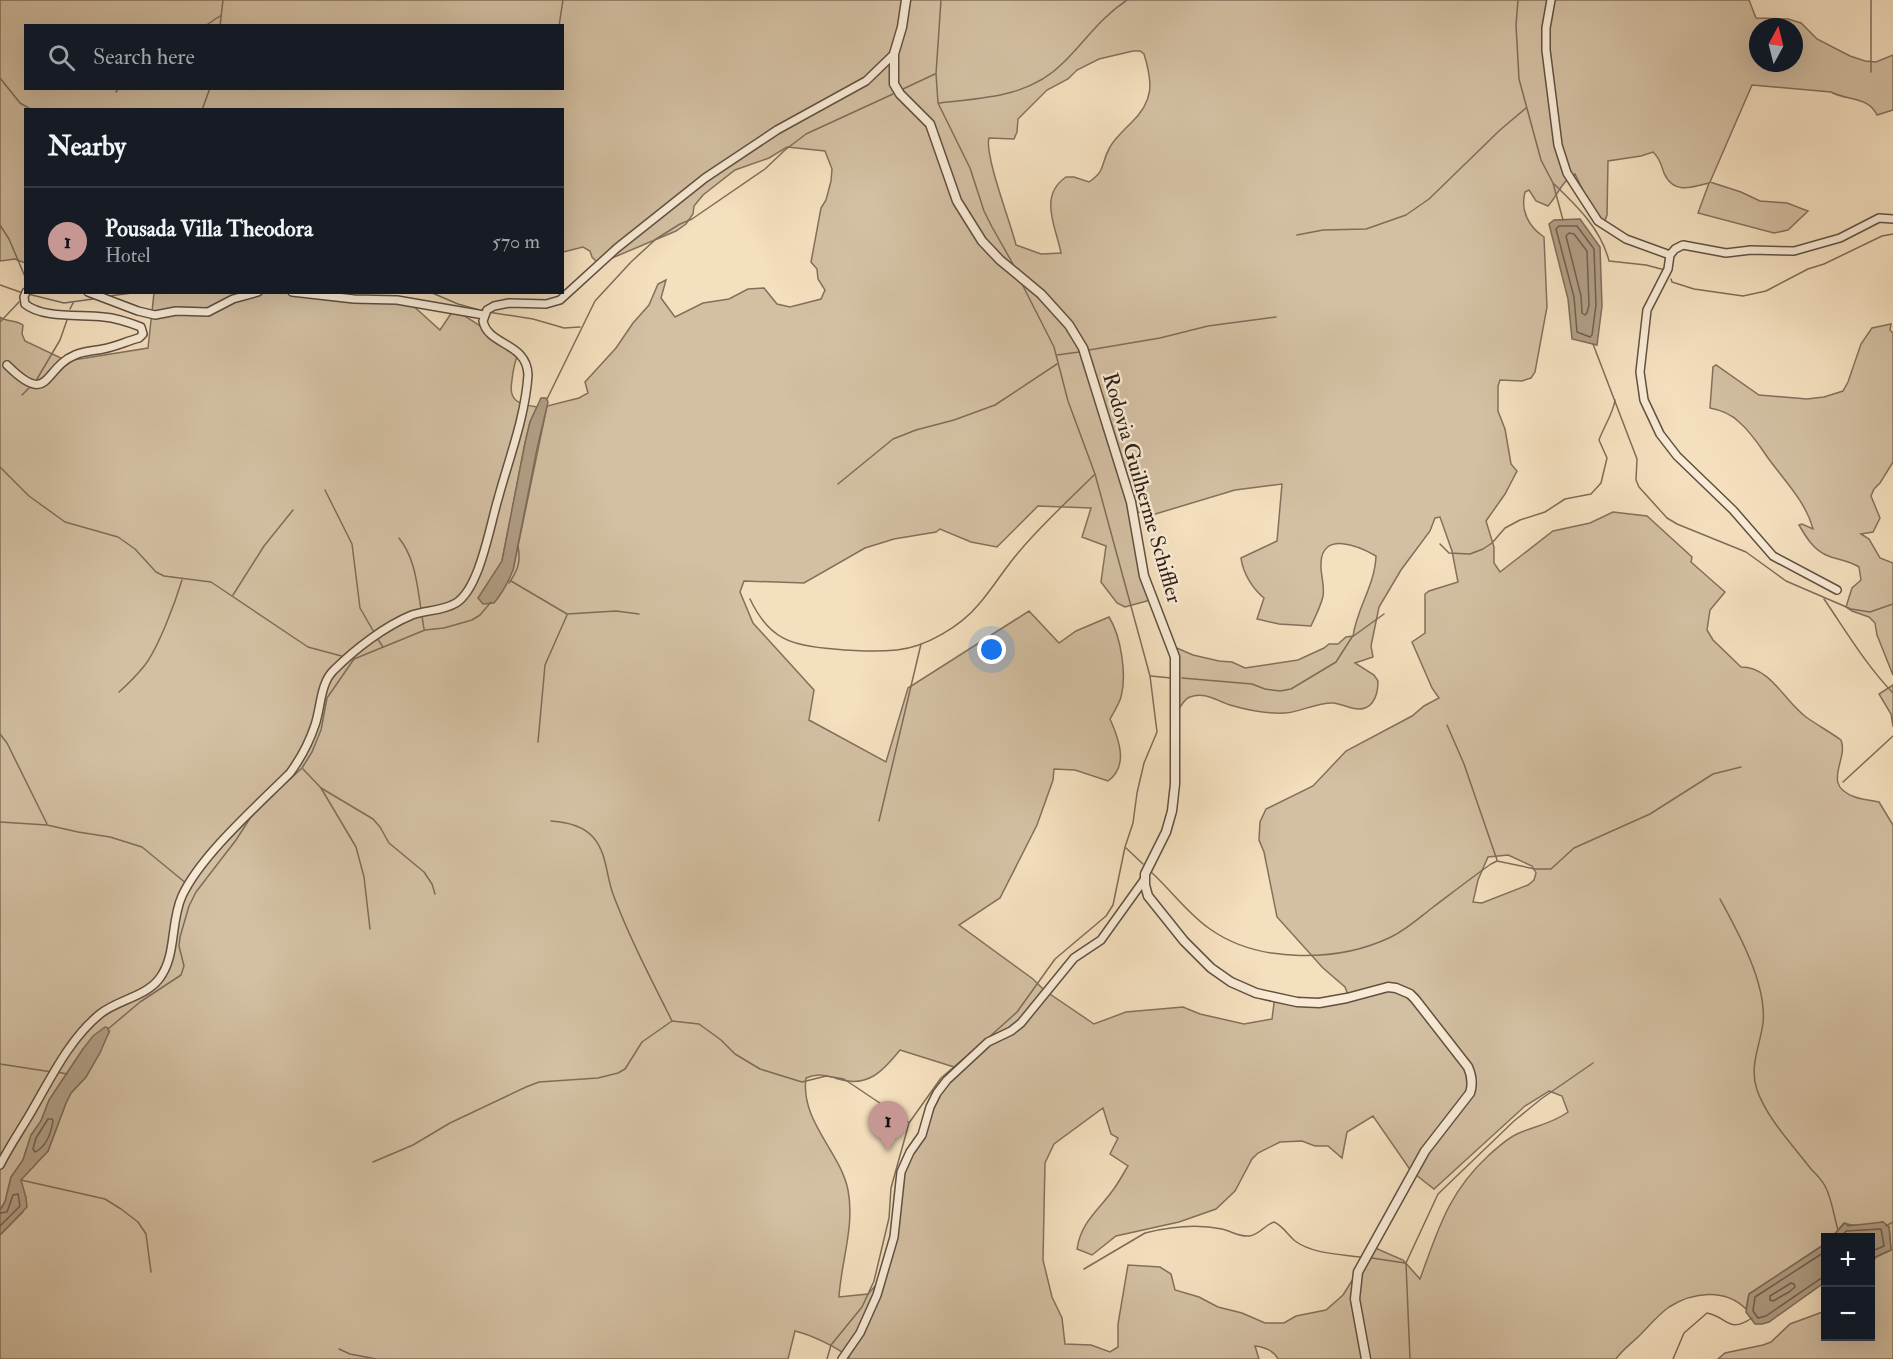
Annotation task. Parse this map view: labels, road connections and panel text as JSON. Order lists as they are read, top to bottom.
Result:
{
  "streets": {
    "street": ["Rodovia Guilherme Schiffler"]
  },
  "north": "top",
  "page": {
    "search": "Search here",
    "heading": "Nearby",
    "list": [
      {
        "mark": "1",
        "name": "Pousada Villa Theodora",
        "note": "Hotel",
        "value": "570 m"
      }
    ],
    "pins": "1",
    "map_buttons": ["+", "−"]
  }
}
